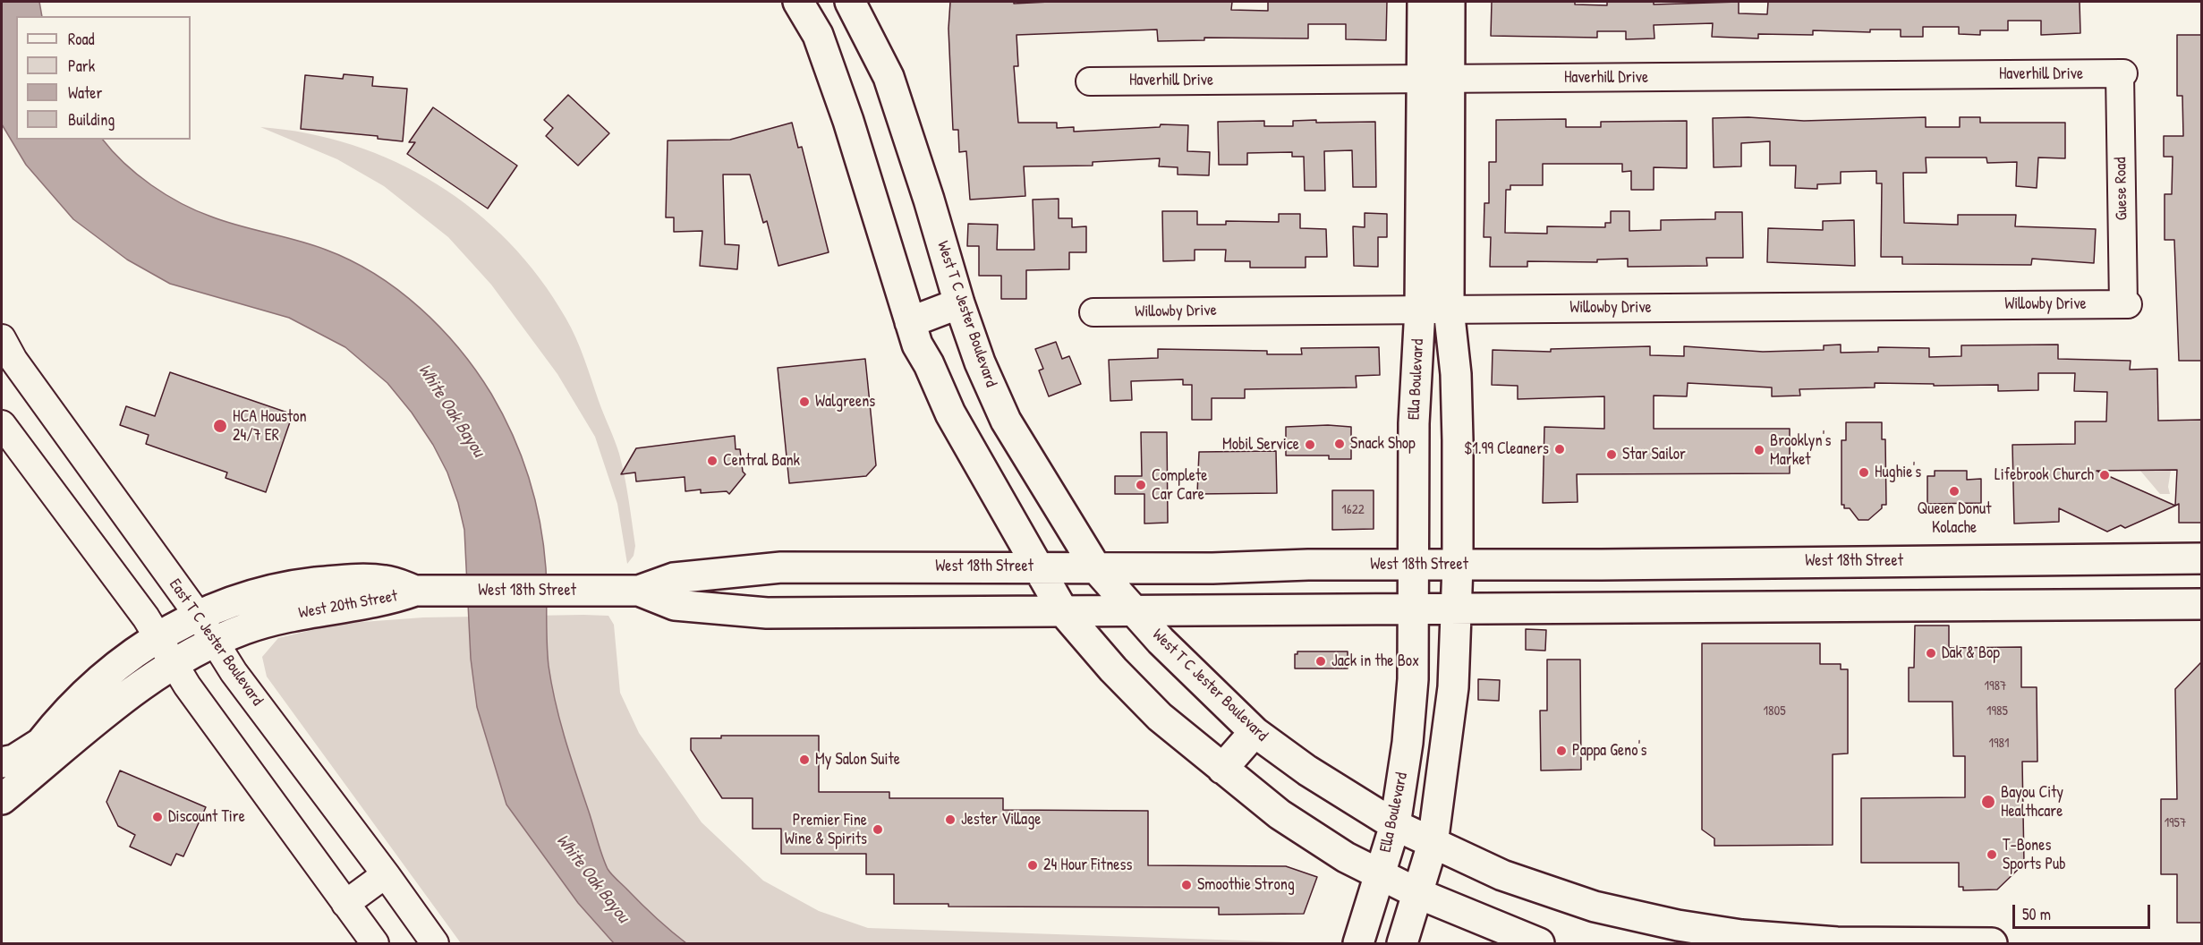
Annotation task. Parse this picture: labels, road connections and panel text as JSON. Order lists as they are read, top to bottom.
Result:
{
  "streets": {
    "main road": [
      "West T C Jester Boulevard",
      "Ella Boulevard",
      "West 18th Street",
      "West 20th Street"
    ],
    "street": [
      "Haverhill Drive",
      "Guese Road",
      "Willowby Drive",
      "East T C Jester Boulevard"
    ]
  },
  "crossings": [
    ["Haverhill Drive", "Guese Road"],
    ["Haverhill Drive", "Ella Boulevard"],
    ["Guese Road", "Willowby Drive"],
    ["Willowby Drive", "Ella Boulevard"],
    ["West T C Jester Boulevard", "Ella Boulevard"],
    ["West T C Jester Boulevard", "West 18th Street"],
    ["Ella Boulevard", "West 18th Street"],
    ["West 18th Street", "West 20th Street"],
    ["West 20th Street", "East T C Jester Boulevard"]
  ],
  "water": ["White Oak Bayou"],
  "places": [
    "Walgreens",
    "HCA Houston 24/7 ER",
    "Snack Shop",
    "Mobil Service",
    "$1.99 Cleaners",
    "Brooklyn's Market",
    "Star Sailor",
    "Central Bank",
    "Hughie's",
    "Lifebrook Church",
    "Complete Car Care",
    "Queen Donut Kolache",
    "Dak & Bop",
    "Jack in the Box",
    "Pappa Geno's",
    "My Salon Suite",
    "Bayou City Healthcare",
    "Discount Tire",
    "Jester Village",
    "Premier Fine Wine & Spirits",
    "T-Bones Sports Pub",
    "24 Hour Fitness",
    "Smoothie Strong"
  ],
  "house_numbers": [
    "1622",
    "1987",
    "1805",
    "1985",
    "1981",
    "1957"
  ],
  "legend": [
    "Road",
    "Park",
    "Water",
    "Building"
  ],
  "scale_bar": "50 m"
}
